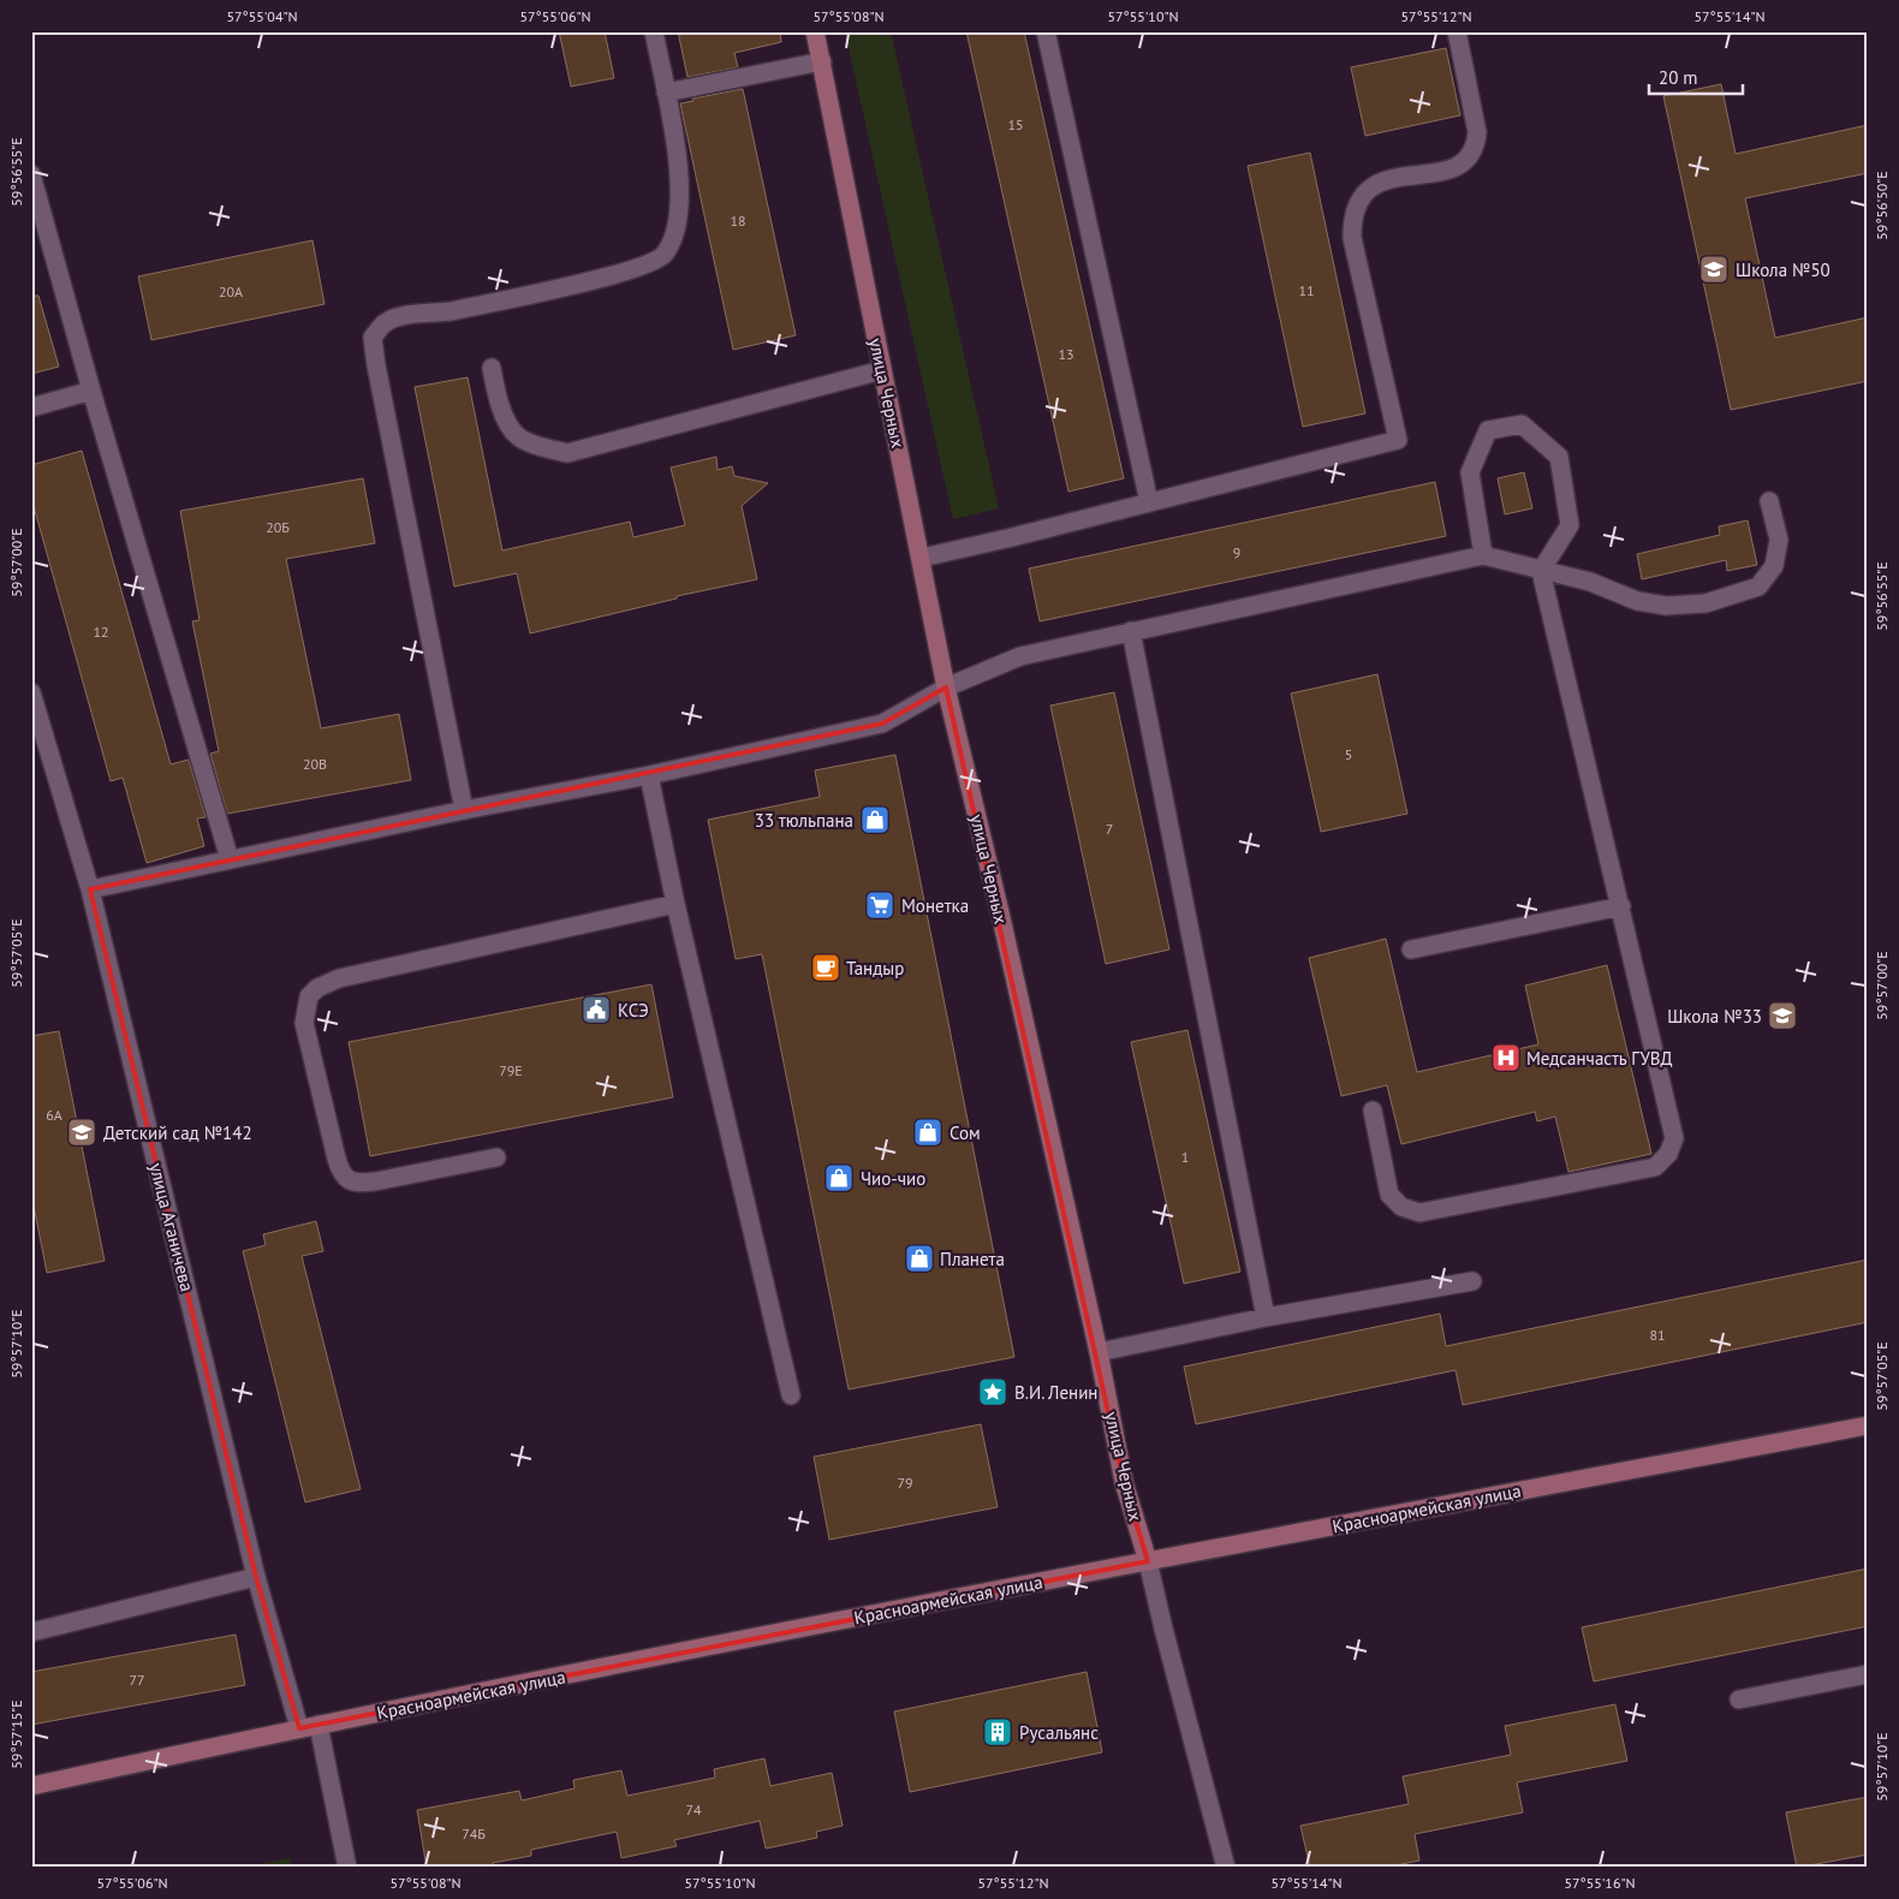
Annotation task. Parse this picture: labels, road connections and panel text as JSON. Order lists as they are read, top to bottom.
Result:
{
  "streets": {
    "street": ["улица Черных", "улица Аганичева", "Красноармейская улица"]
  },
  "crossings": [
    ["улица Черных", "Красноармейская улица"],
    ["улица Аганичева", "Красноармейская улица"]
  ],
  "places": {
    "school or university": ["Школа №50", "Школа №33", "Детский сад №142"],
    "shop": [
      "33 тюльпана",
      "Сом",
      "Чио-чио",
      "Планета"
    ],
    "supermarket": ["Монетка"],
    "cafe": ["Тандыр"],
    "public building": ["КСЭ"],
    "hospital": ["Медсанчасть ГУВД"],
    "place": ["В.И. Ленин"],
    "building": ["Русальянс"]
  },
  "house_numbers": [
    "15",
    "18",
    "11",
    "20А",
    "13",
    "20Б",
    "9",
    "12",
    "5",
    "20В",
    "7",
    "79Е",
    "6А",
    "1",
    "81",
    "79",
    "77",
    "74",
    "74Б"
  ],
  "scale_bar": "20 m",
  "coordinates": [
    "57°55'04\"N",
    "57°55'06\"N",
    "57°55'08\"N",
    "57°55'10\"N",
    "57°55'12\"N",
    "57°55'14\"N",
    "59°56'55\"E",
    "59°56'50\"E",
    "59°57'00\"E",
    "59°57'05\"E",
    "59°57'10\"E",
    "59°57'15\"E",
    "57°55'16\"N"
  ]
}
